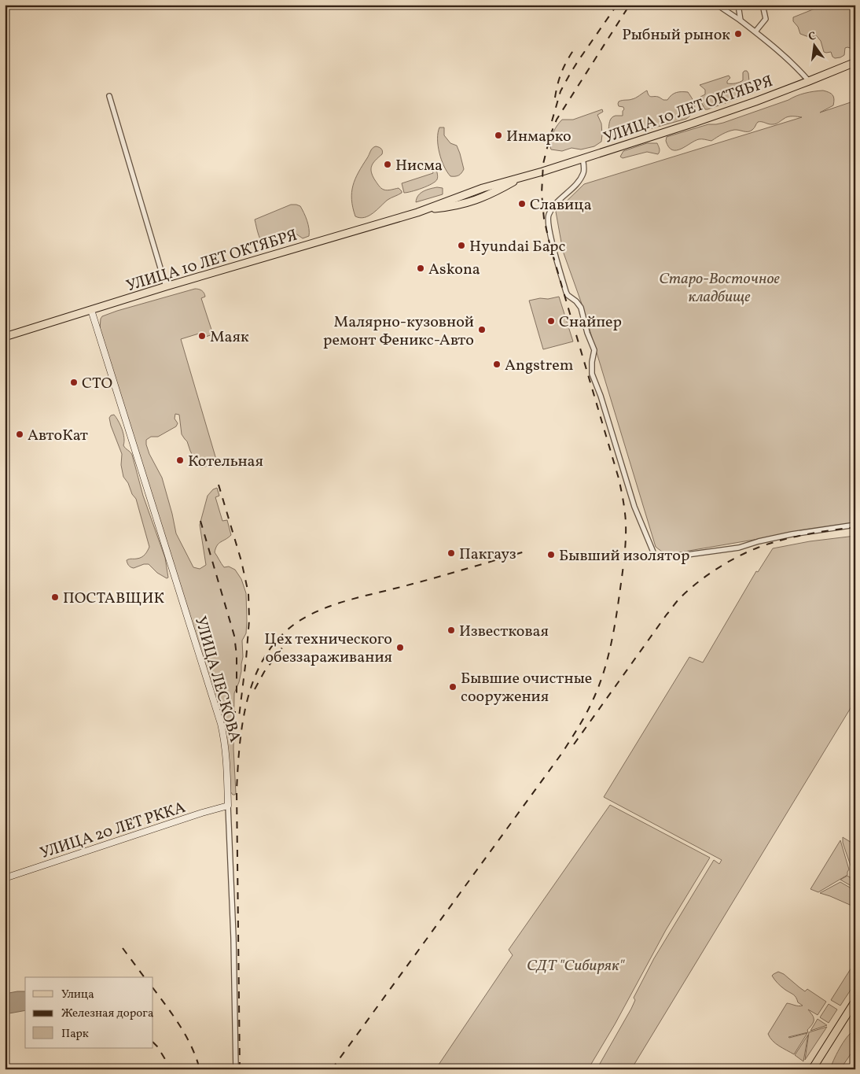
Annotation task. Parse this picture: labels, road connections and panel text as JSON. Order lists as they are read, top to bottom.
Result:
{
  "streets": {
    "main road": ["УЛИЦА 10 ЛЕТ ОКТЯБРЯ", "УЛИЦА ЛЕСКОВА", "УЛИЦА 20 ЛЕТ РККА"]
  },
  "crossings": [
    ["УЛИЦА 10 ЛЕТ ОКТЯБРЯ", "УЛИЦА ЛЕСКОВА"],
    ["УЛИЦА ЛЕСКОВА", "УЛИЦА 20 ЛЕТ РККА"]
  ],
  "parks": ["Старо-Восточное кладбище", "СДТ \"Сибиряк\""],
  "places": [
    "Рыбный рынок",
    "Инмарко",
    "Нисма",
    "Славица",
    "Hyundai Барс",
    "Askona",
    "Снайпер",
    "Малярно-кузовной ремонт Феникс-Авто",
    "Маяк",
    "Angstrem",
    "СТО",
    "АвтоКат",
    "Котельная",
    "Пакгауз",
    "Бывший изолятор",
    "ПОСТАВЩИК",
    "Известковая",
    "Цех технического обеззараживания",
    "Бывшие очистные сооружения"
  ],
  "legend": ["Улица", "Железная дорога", "Парк"],
  "north": "top"
}
